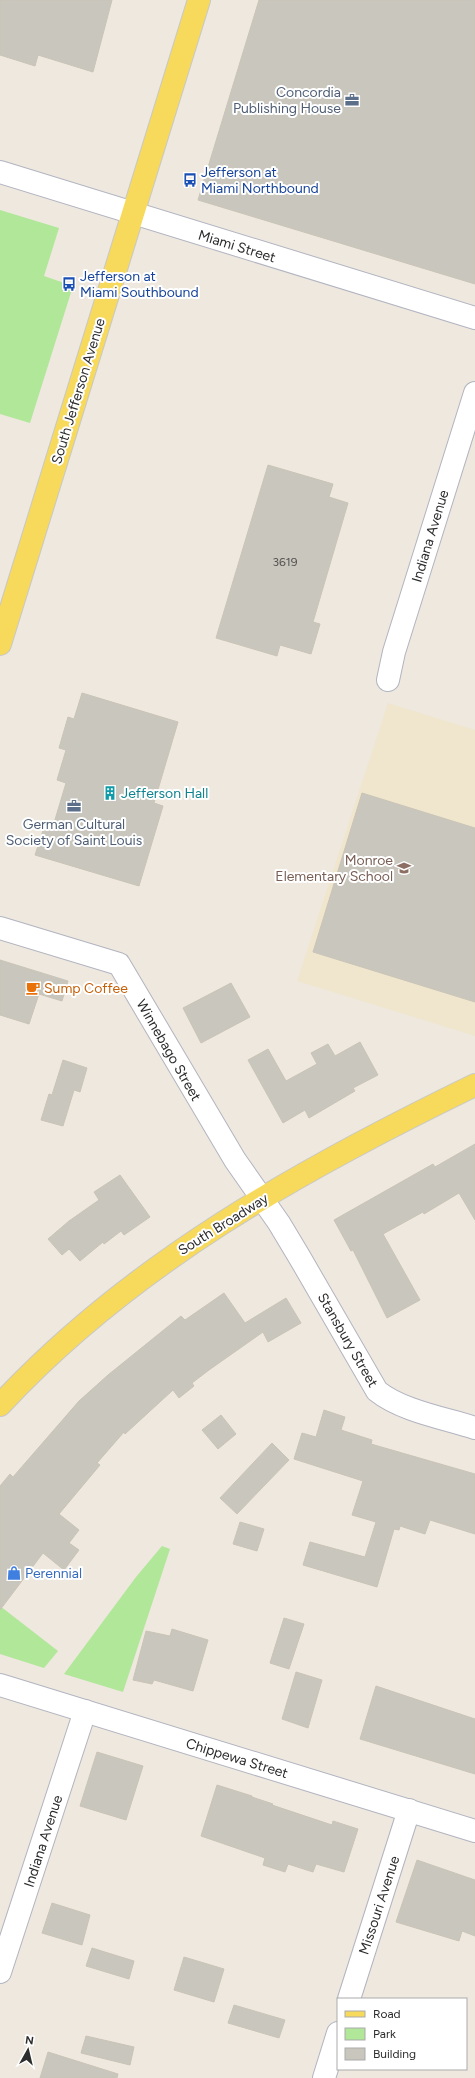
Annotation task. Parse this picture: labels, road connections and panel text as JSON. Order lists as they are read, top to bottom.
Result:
{
  "streets": {
    "main road": ["South Jefferson Avenue", "South Broadway"],
    "street": [
      "Miami Street",
      "Indiana Avenue",
      "Winnebago Street",
      "Stansbury Street",
      "Chippewa Street",
      "Missouri Avenue"
    ]
  },
  "crossings": [
    ["Miami Street", "South Jefferson Avenue"],
    ["Indiana Avenue", "Chippewa Street"],
    ["Winnebago Street", "South Broadway"],
    ["Winnebago Street", "Stansbury Street"],
    ["South Broadway", "Stansbury Street"],
    ["Chippewa Street", "Missouri Avenue"]
  ],
  "places": {
    "office": ["Concordia Publishing House", "German Cultural Society of Saint Louis"],
    "bus stop": ["Jefferson at Miami Northbound", "Jefferson at Miami Southbound"],
    "building": ["Jefferson Hall"],
    "school or university": ["Monroe Elementary School"],
    "cafe": ["Sump Coffee"],
    "shop": ["Perennial"]
  },
  "house_numbers": ["3619"],
  "legend": ["Road", "Park", "Building"],
  "north": "top"
}
